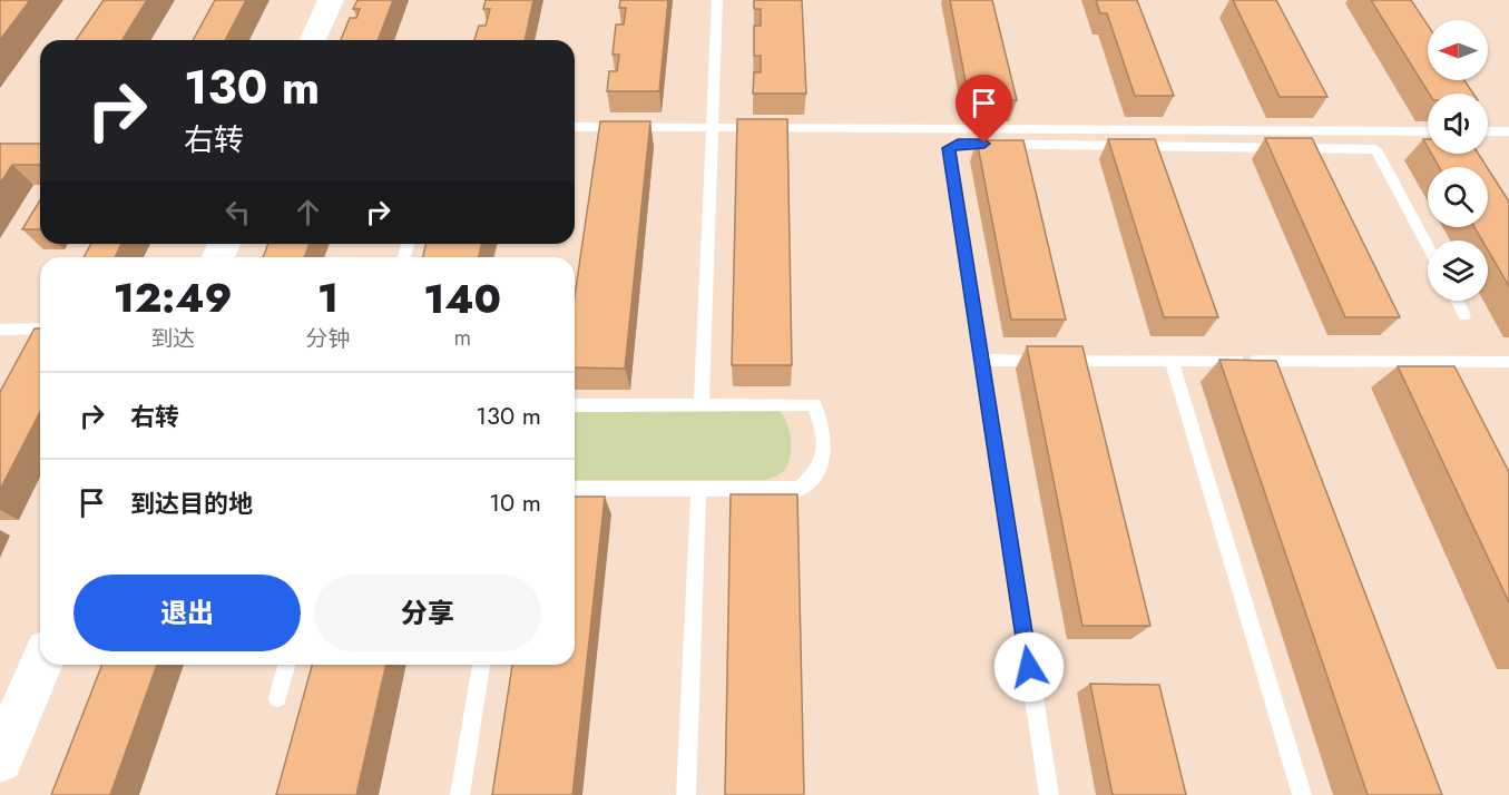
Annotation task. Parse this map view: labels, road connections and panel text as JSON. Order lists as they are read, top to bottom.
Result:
{
  "north": "left",
  "page": {
    "turn": ["130 m", "右转"],
    "eta": [
      "12:49",
      "到达",
      "1",
      "分钟",
      "140",
      "m"
    ],
    "list": [
      {
        "name": "右转",
        "value": "130 m"
      },
      {
        "name": "到达目的地",
        "value": "10 m"
      }
    ],
    "buttons": ["退出", "分享"]
  }
}
